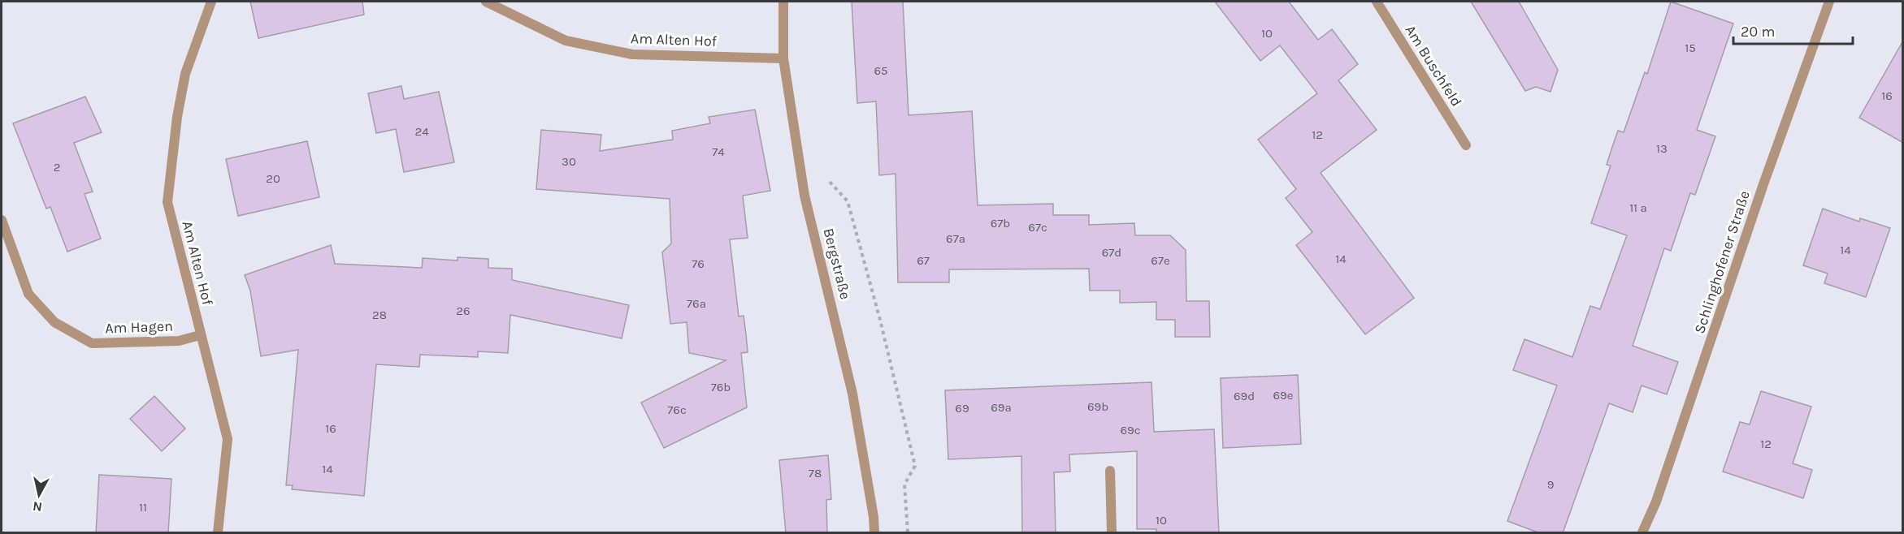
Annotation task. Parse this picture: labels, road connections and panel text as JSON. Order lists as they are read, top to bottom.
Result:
{
  "streets": {
    "street": [
      "Am Alten Hof",
      "Am Buschfeld",
      "Schlinghofener Straße",
      "Bergstraße",
      "Am Hagen"
    ]
  },
  "crossings": [
    ["Am Alten Hof", "Bergstraße"],
    ["Am Alten Hof", "Am Hagen"]
  ],
  "house_numbers": [
    "10",
    "15",
    "65",
    "16",
    "24",
    "12",
    "13",
    "74",
    "30",
    "2",
    "20",
    "11 a",
    "67b",
    "67c",
    "67a",
    "14",
    "67d",
    "14",
    "67",
    "67e",
    "76",
    "76a",
    "26",
    "28",
    "76b",
    "69e",
    "69d",
    "69b",
    "69a",
    "69",
    "76c",
    "16",
    "69c",
    "12",
    "14",
    "78",
    "9",
    "11",
    "10"
  ],
  "scale_bar": "20 m",
  "north": "bottom"
}
